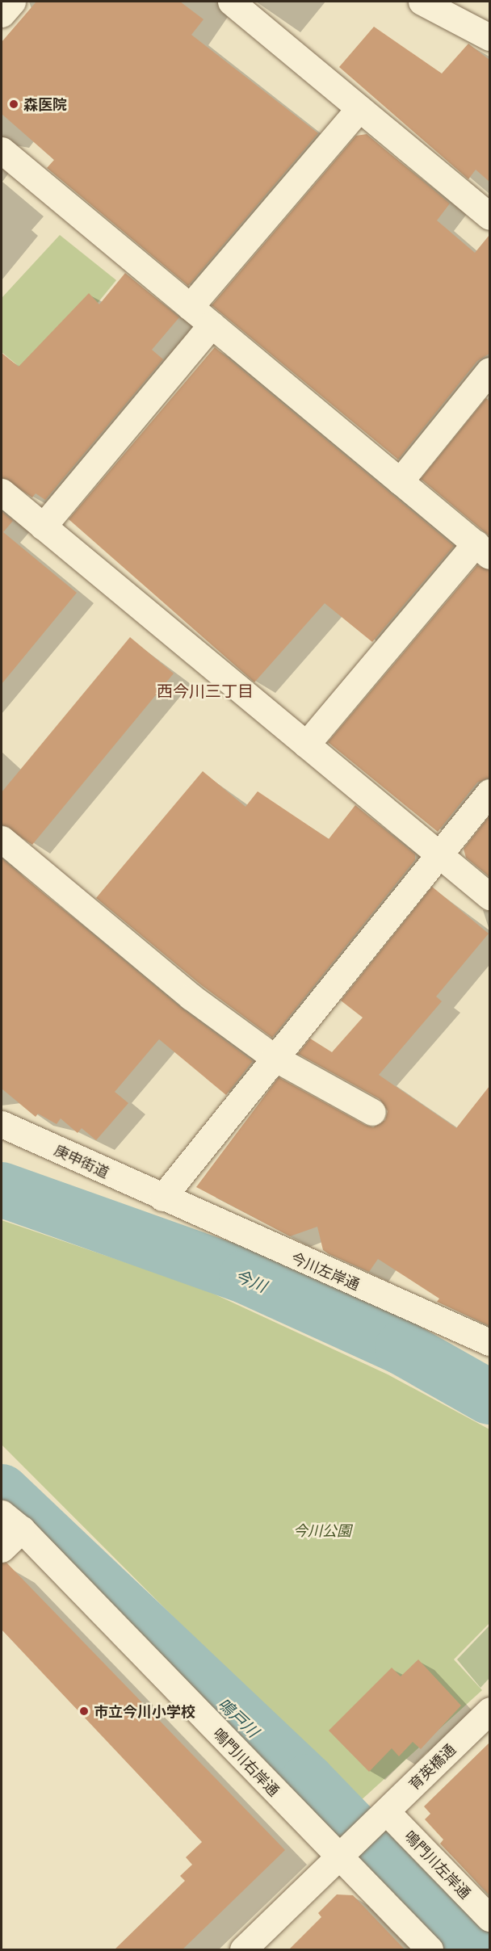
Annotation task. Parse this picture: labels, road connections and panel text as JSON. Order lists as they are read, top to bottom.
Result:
{
  "streets": {
    "street": [
      "庚申街道",
      "今川左岸通",
      "鳴門川右岸通",
      "育英橋通",
      "鳴門川左岸通"
    ]
  },
  "crossings": [
    ["庚申街道", "今川左岸通"],
    ["鳴門川右岸通", "育英橋通"],
    ["育英橋通", "鳴門川左岸通"]
  ],
  "districts": ["西今川三丁目"],
  "water": ["今川", "鳴戸川"],
  "parks": ["今川公園"],
  "places": ["森医院", "市立今川小学校"]
}
